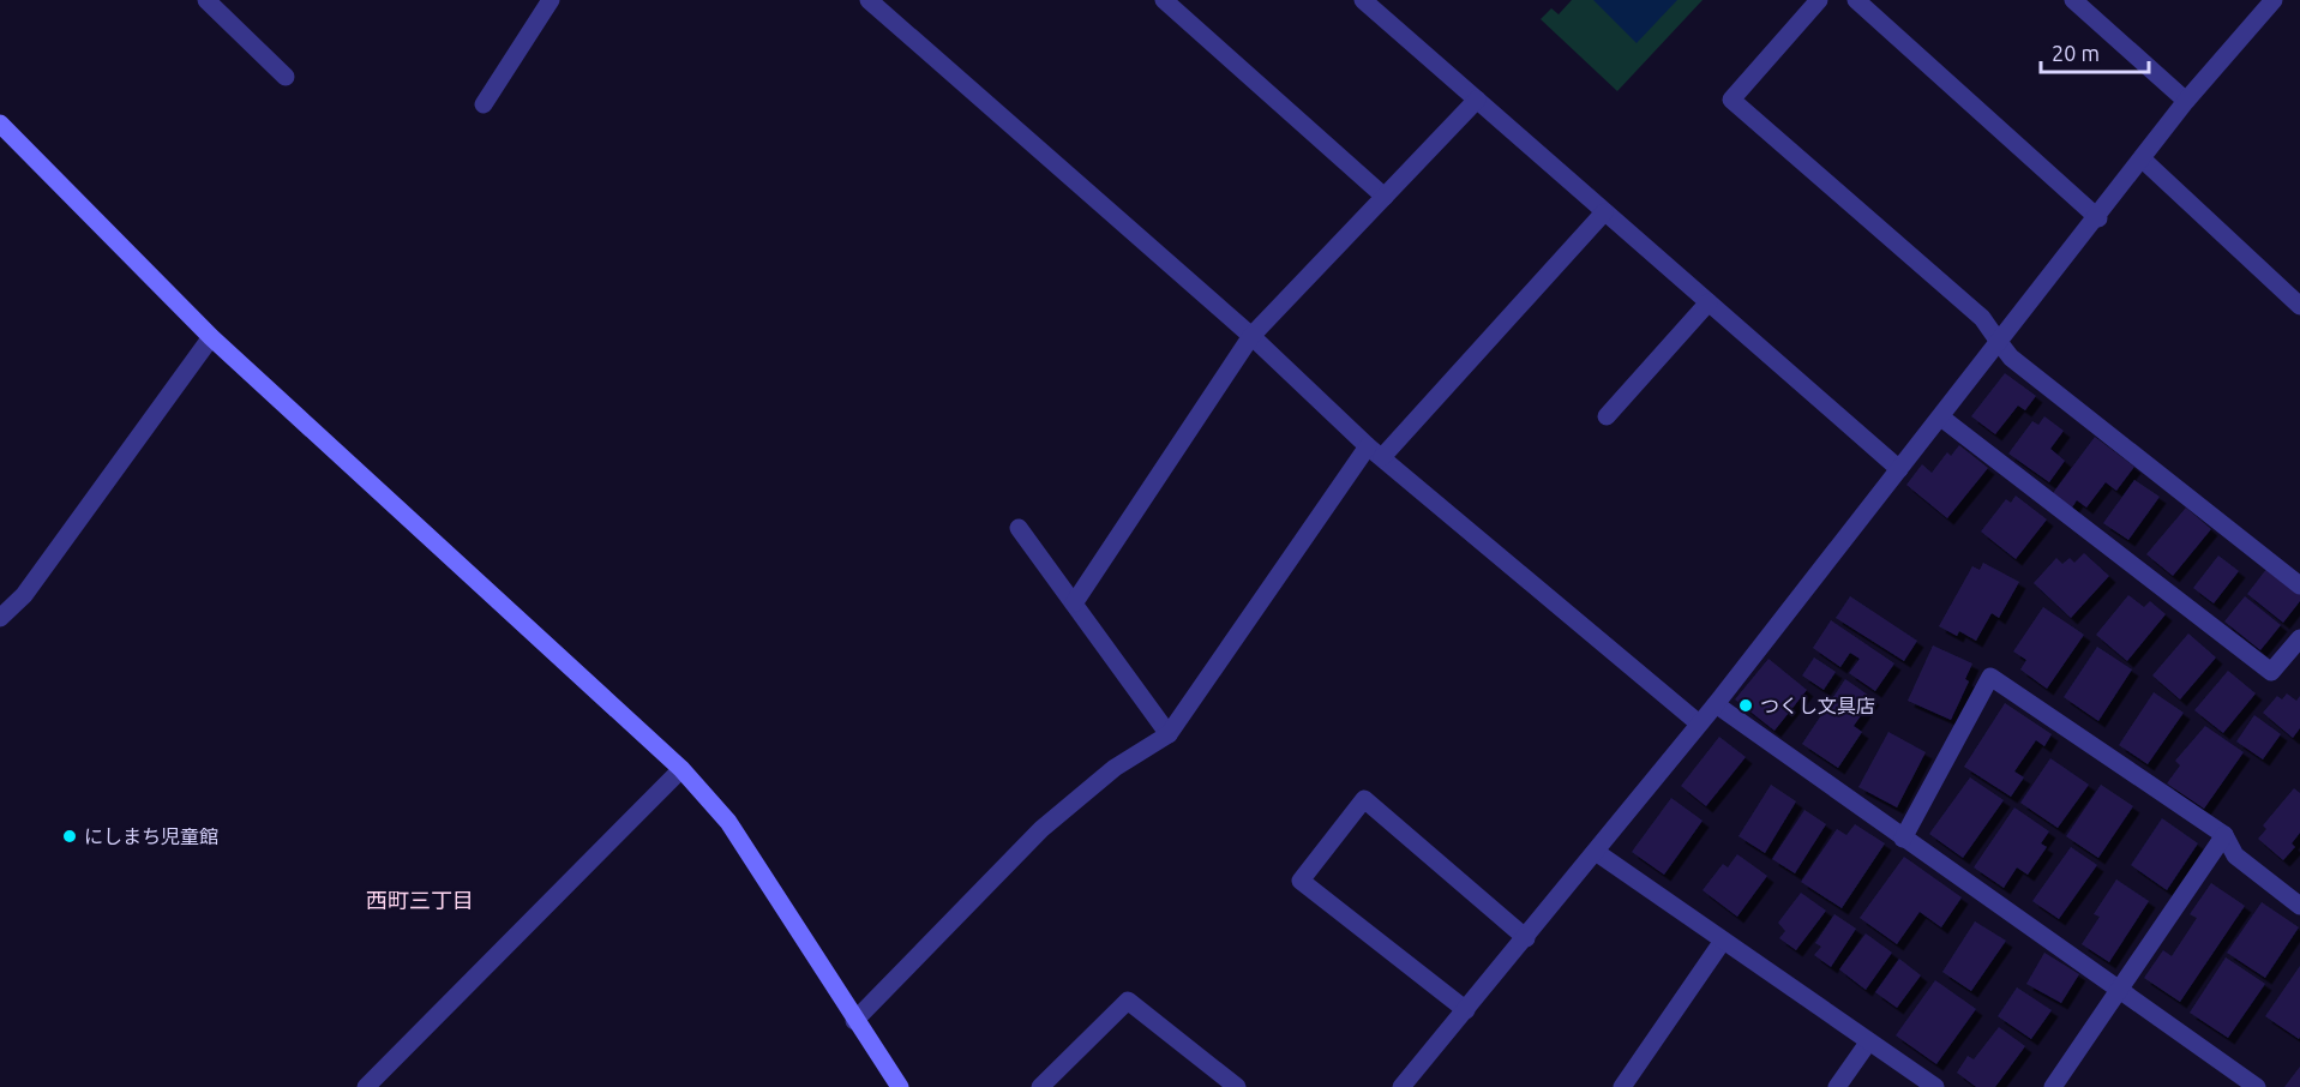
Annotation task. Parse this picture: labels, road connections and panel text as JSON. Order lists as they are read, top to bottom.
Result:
{
  "districts": ["西町三丁目"],
  "places": ["つくし文具店", "にしまち児童館"],
  "scale_bar": "20 m"
}
